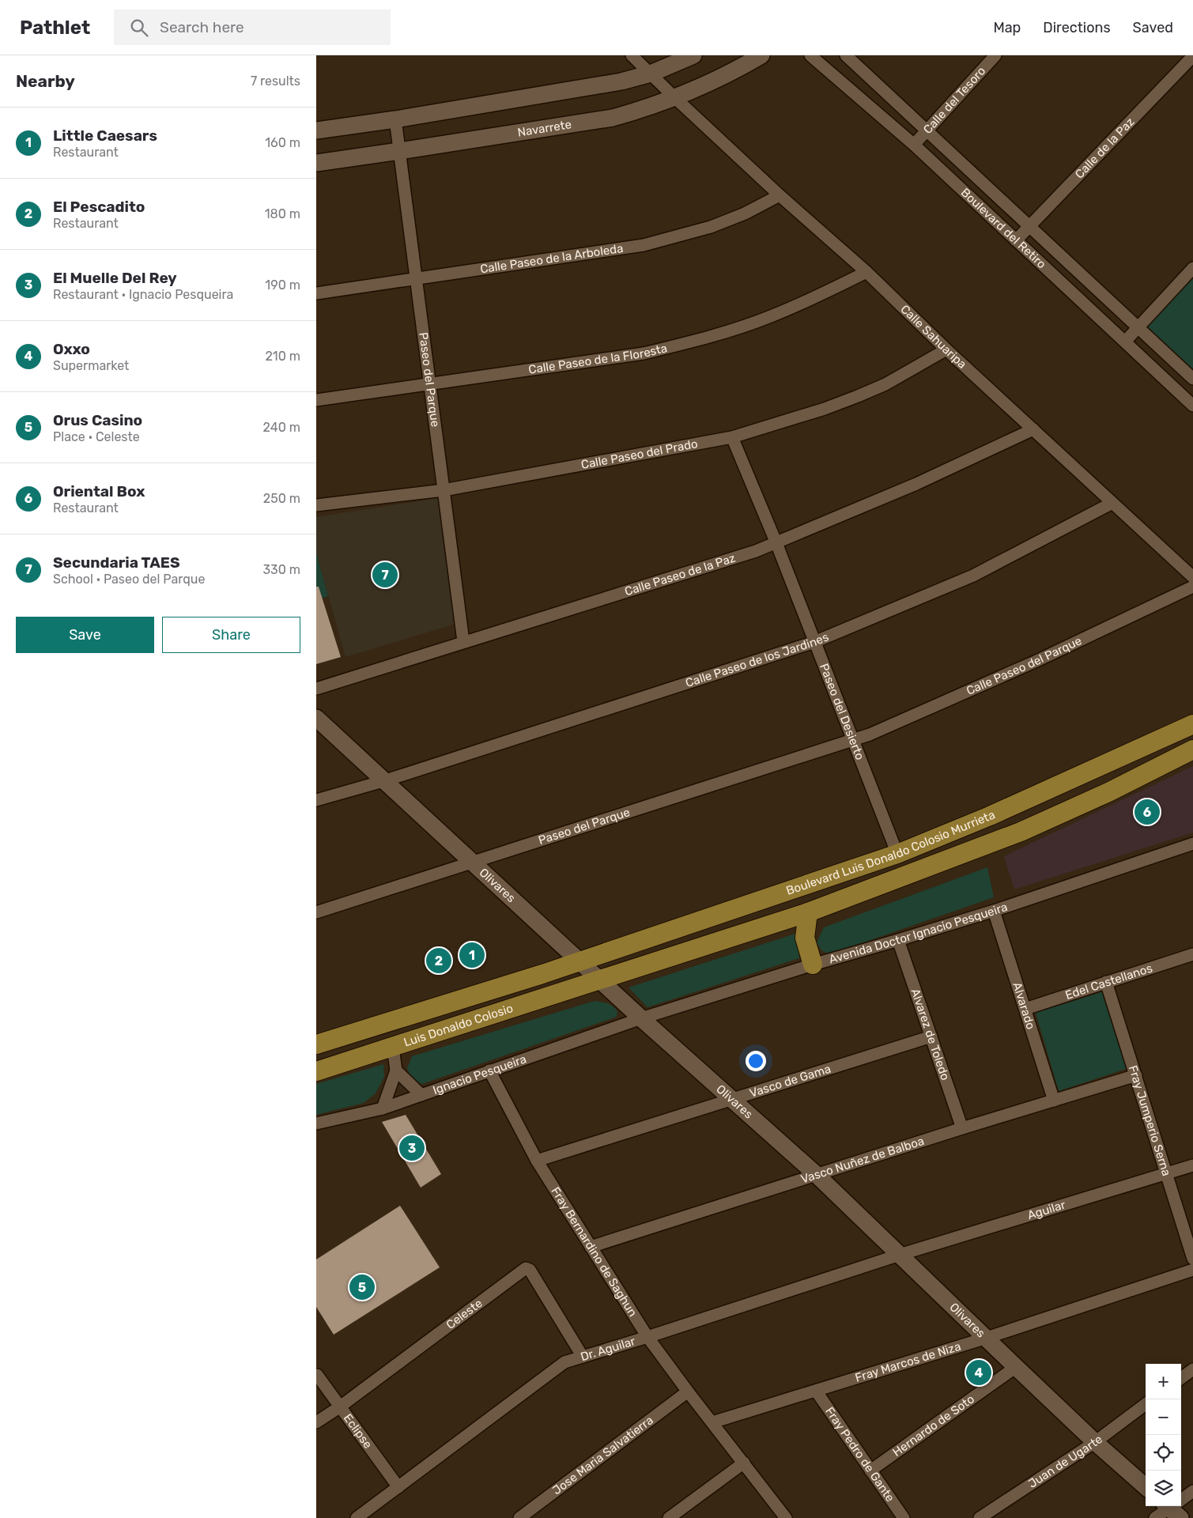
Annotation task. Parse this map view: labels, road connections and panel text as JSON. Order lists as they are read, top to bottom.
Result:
{
  "streets": {
    "main road": [
      "Navarrete",
      "Boulevard Luis Donaldo Colosio Murrieta",
      "Olivares",
      "Luis Donaldo Colosio"
    ],
    "street": [
      "Calle del Tesoro",
      "Calle de la Paz",
      "Boulevard del Retiro",
      "Calle Paseo de la Arboleda",
      "Calle Sahuaripa",
      "Calle Paseo de la Floresta",
      "Paseo del Parque",
      "Calle Paseo del Prado",
      "Calle Paseo de la Paz",
      "Calle Paseo de los Jardines",
      "Calle Paseo del Parque",
      "Paseo del Desierto",
      "Avenida Doctor Ignacio Pesqueira",
      "Edel Castellanos",
      "Alvarado",
      "Alvarez de Toledo",
      "Ignacio Pesqueira",
      "Vasco de Gama",
      "Fray Jumperio Serna",
      "Vasco Nuñez de Balboa",
      "Aguilar",
      "Fray Bernardino de Saghun",
      "Celeste",
      "Dr. Aguilar",
      "Fray Marcos de Niza",
      "Hernardo de Soto",
      "Eclipse",
      "Jose Maria Salvatierra",
      "Fray Pedro de Gante",
      "Juan de Ugarte"
    ]
  },
  "crossings": [
    ["Calle del Tesoro", "Boulevard del Retiro"],
    ["Navarrete", "Calle Sahuaripa"],
    ["Navarrete", "Paseo del Parque"],
    ["Calle de la Paz", "Boulevard del Retiro"],
    ["Calle Paseo de la Arboleda", "Calle Sahuaripa"],
    ["Calle Paseo de la Arboleda", "Paseo del Parque"],
    ["Calle Sahuaripa", "Calle Paseo de la Floresta"],
    ["Calle Sahuaripa", "Calle Paseo del Prado"],
    ["Calle Sahuaripa", "Calle Paseo de la Paz"],
    ["Calle Sahuaripa", "Calle Paseo de los Jardines"],
    ["Calle Paseo de la Floresta", "Paseo del Parque"],
    ["Paseo del Parque", "Calle Paseo del Prado"],
    ["Paseo del Parque", "Calle Paseo de la Paz"],
    ["Paseo del Parque", "Calle Paseo del Parque"],
    ["Paseo del Parque", "Paseo del Desierto"],
    ["Paseo del Parque", "Olivares"],
    ["Calle Paseo del Prado", "Paseo del Desierto"],
    ["Calle Paseo de la Paz", "Paseo del Desierto"],
    ["Calle Paseo de los Jardines", "Paseo del Desierto"],
    ["Calle Paseo de los Jardines", "Olivares"],
    ["Calle Paseo del Parque", "Paseo del Desierto"],
    ["Paseo del Desierto", "Boulevard Luis Donaldo Colosio Murrieta"],
    ["Boulevard Luis Donaldo Colosio Murrieta", "Olivares"],
    ["Boulevard Luis Donaldo Colosio Murrieta", "Luis Donaldo Colosio"],
    ["Olivares", "Avenida Doctor Ignacio Pesqueira"],
    ["Olivares", "Luis Donaldo Colosio"],
    ["Olivares", "Ignacio Pesqueira"],
    ["Olivares", "Vasco de Gama"],
    ["Olivares", "Vasco Nuñez de Balboa"],
    ["Olivares", "Aguilar"],
    ["Olivares", "Dr. Aguilar"],
    ["Olivares", "Fray Marcos de Niza"],
    ["Olivares", "Hernardo de Soto"],
    ["Olivares", "Juan de Ugarte"],
    ["Avenida Doctor Ignacio Pesqueira", "Alvarado"],
    ["Avenida Doctor Ignacio Pesqueira", "Alvarez de Toledo"],
    ["Avenida Doctor Ignacio Pesqueira", "Ignacio Pesqueira"],
    ["Edel Castellanos", "Alvarado"],
    ["Edel Castellanos", "Fray Jumperio Serna"],
    ["Alvarado", "Vasco Nuñez de Balboa"],
    ["Alvarez de Toledo", "Vasco de Gama"],
    ["Alvarez de Toledo", "Vasco Nuñez de Balboa"],
    ["Ignacio Pesqueira", "Fray Bernardino de Saghun"],
    ["Vasco de Gama", "Fray Bernardino de Saghun"],
    ["Fray Jumperio Serna", "Vasco Nuñez de Balboa"],
    ["Fray Jumperio Serna", "Aguilar"],
    ["Vasco Nuñez de Balboa", "Fray Bernardino de Saghun"],
    ["Aguilar", "Dr. Aguilar"],
    ["Fray Bernardino de Saghun", "Dr. Aguilar"],
    ["Fray Bernardino de Saghun", "Fray Marcos de Niza"],
    ["Fray Bernardino de Saghun", "Jose Maria Salvatierra"],
    ["Celeste", "Dr. Aguilar"],
    ["Celeste", "Eclipse"],
    ["Dr. Aguilar", "Eclipse"],
    ["Fray Marcos de Niza", "Fray Pedro de Gante"],
    ["Hernardo de Soto", "Fray Pedro de Gante"]
  ],
  "page": {
    "header": "Pathlet",
    "search": "Search here",
    "nav": ["Map", "Directions", "Saved"],
    "heading": ["Nearby", "7 results"],
    "list": [
      {
        "mark": "1",
        "name": "Little Caesars",
        "note": "Restaurant",
        "value": "160 m"
      },
      {
        "mark": "2",
        "name": "El Pescadito",
        "note": "Restaurant",
        "value": "180 m"
      },
      {
        "mark": "3",
        "name": "El Muelle Del Rey",
        "note": "Restaurant · Ignacio Pesqueira",
        "value": "190 m"
      },
      {
        "mark": "4",
        "name": "Oxxo",
        "note": "Supermarket",
        "value": "210 m"
      },
      {
        "mark": "5",
        "name": "Orus Casino",
        "note": "Place · Celeste",
        "value": "240 m"
      },
      {
        "mark": "6",
        "name": "Oriental Box",
        "note": "Restaurant",
        "value": "250 m"
      },
      {
        "mark": "7",
        "name": "Secundaria TAES",
        "note": "School · Paseo del Parque",
        "value": "330 m"
      }
    ],
    "pins": [
      "7",
      "6",
      "1",
      "2",
      "3",
      "5",
      "4"
    ],
    "buttons": ["Save", "Share"],
    "map_buttons": ["+", "−"]
  }
}
